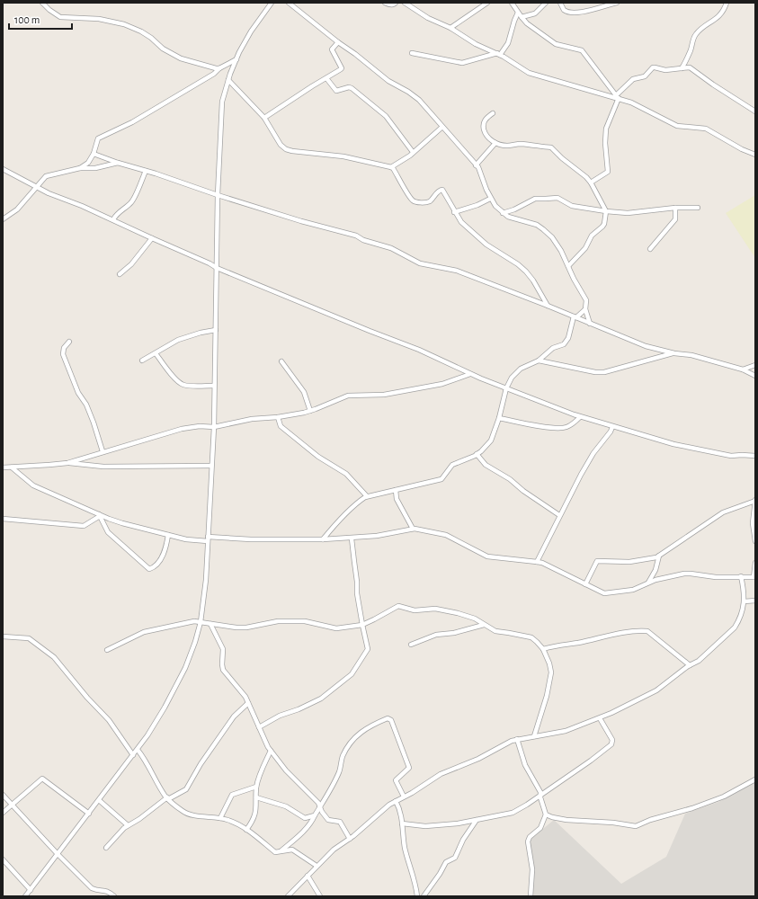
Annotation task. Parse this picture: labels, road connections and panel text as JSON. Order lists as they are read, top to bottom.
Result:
{
  "scale_bar": "100 m"
}
